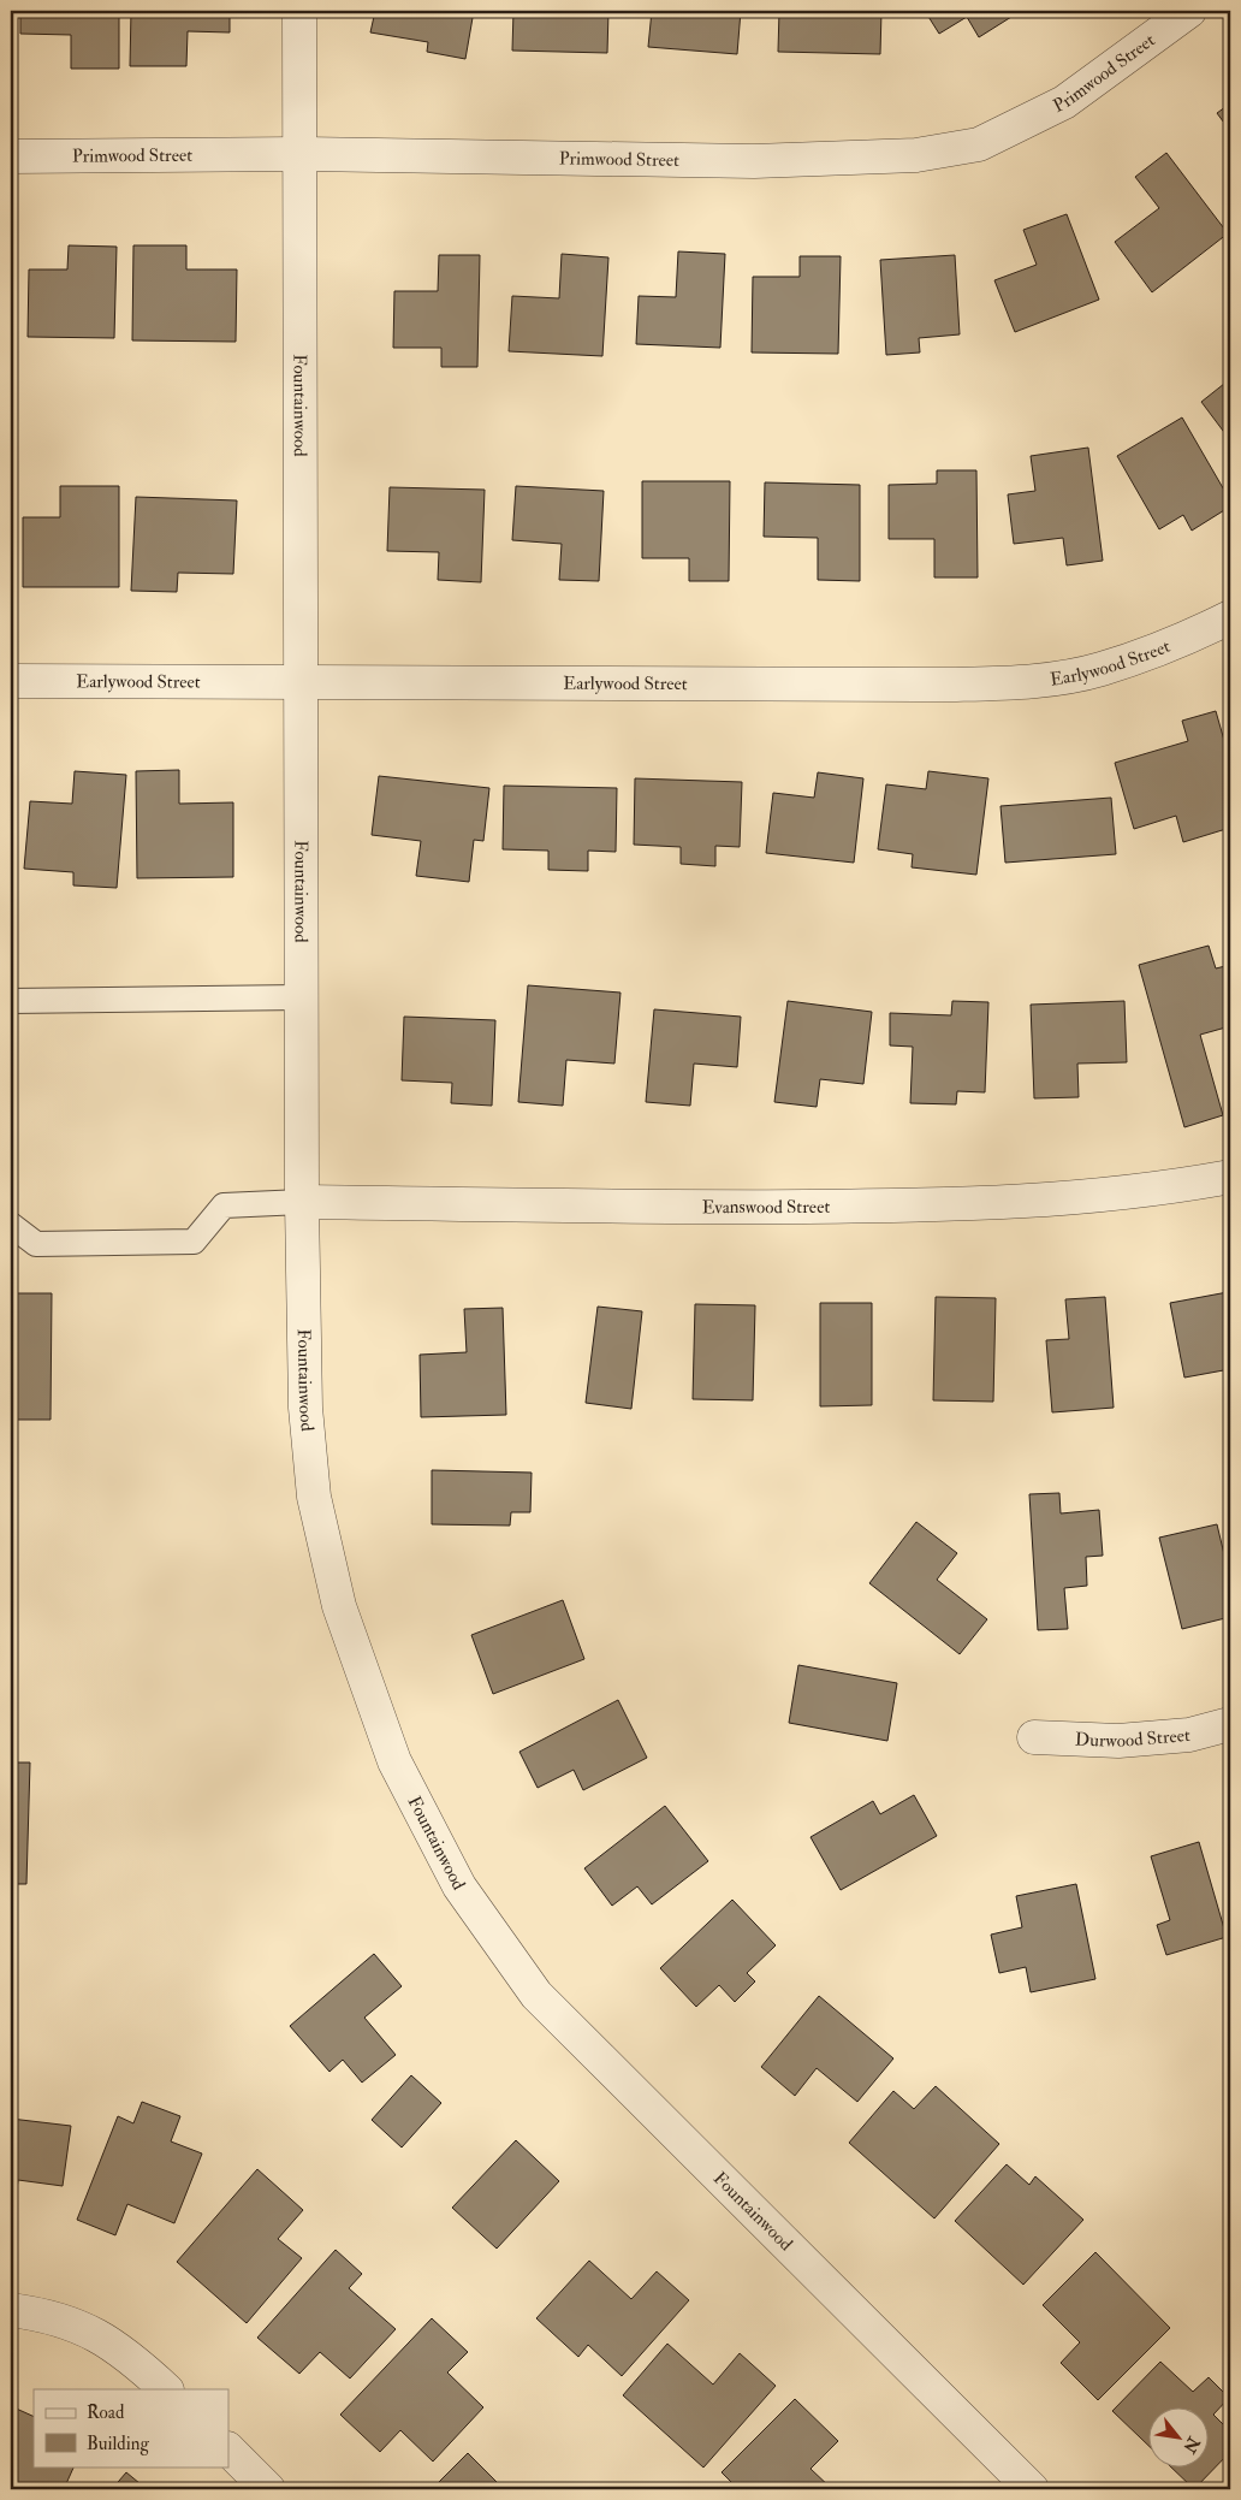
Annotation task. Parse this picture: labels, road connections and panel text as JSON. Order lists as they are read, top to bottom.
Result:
{
  "streets": {
    "street": [
      "Primwood Street",
      "Fountainwood",
      "Earlywood Street",
      "Evanswood Street",
      "Durwood Street"
    ]
  },
  "crossings": [
    ["Primwood Street", "Fountainwood"],
    ["Fountainwood", "Earlywood Street"],
    ["Fountainwood", "Evanswood Street"]
  ],
  "legend": ["Road", "Building"],
  "north": "bottom right"
}
